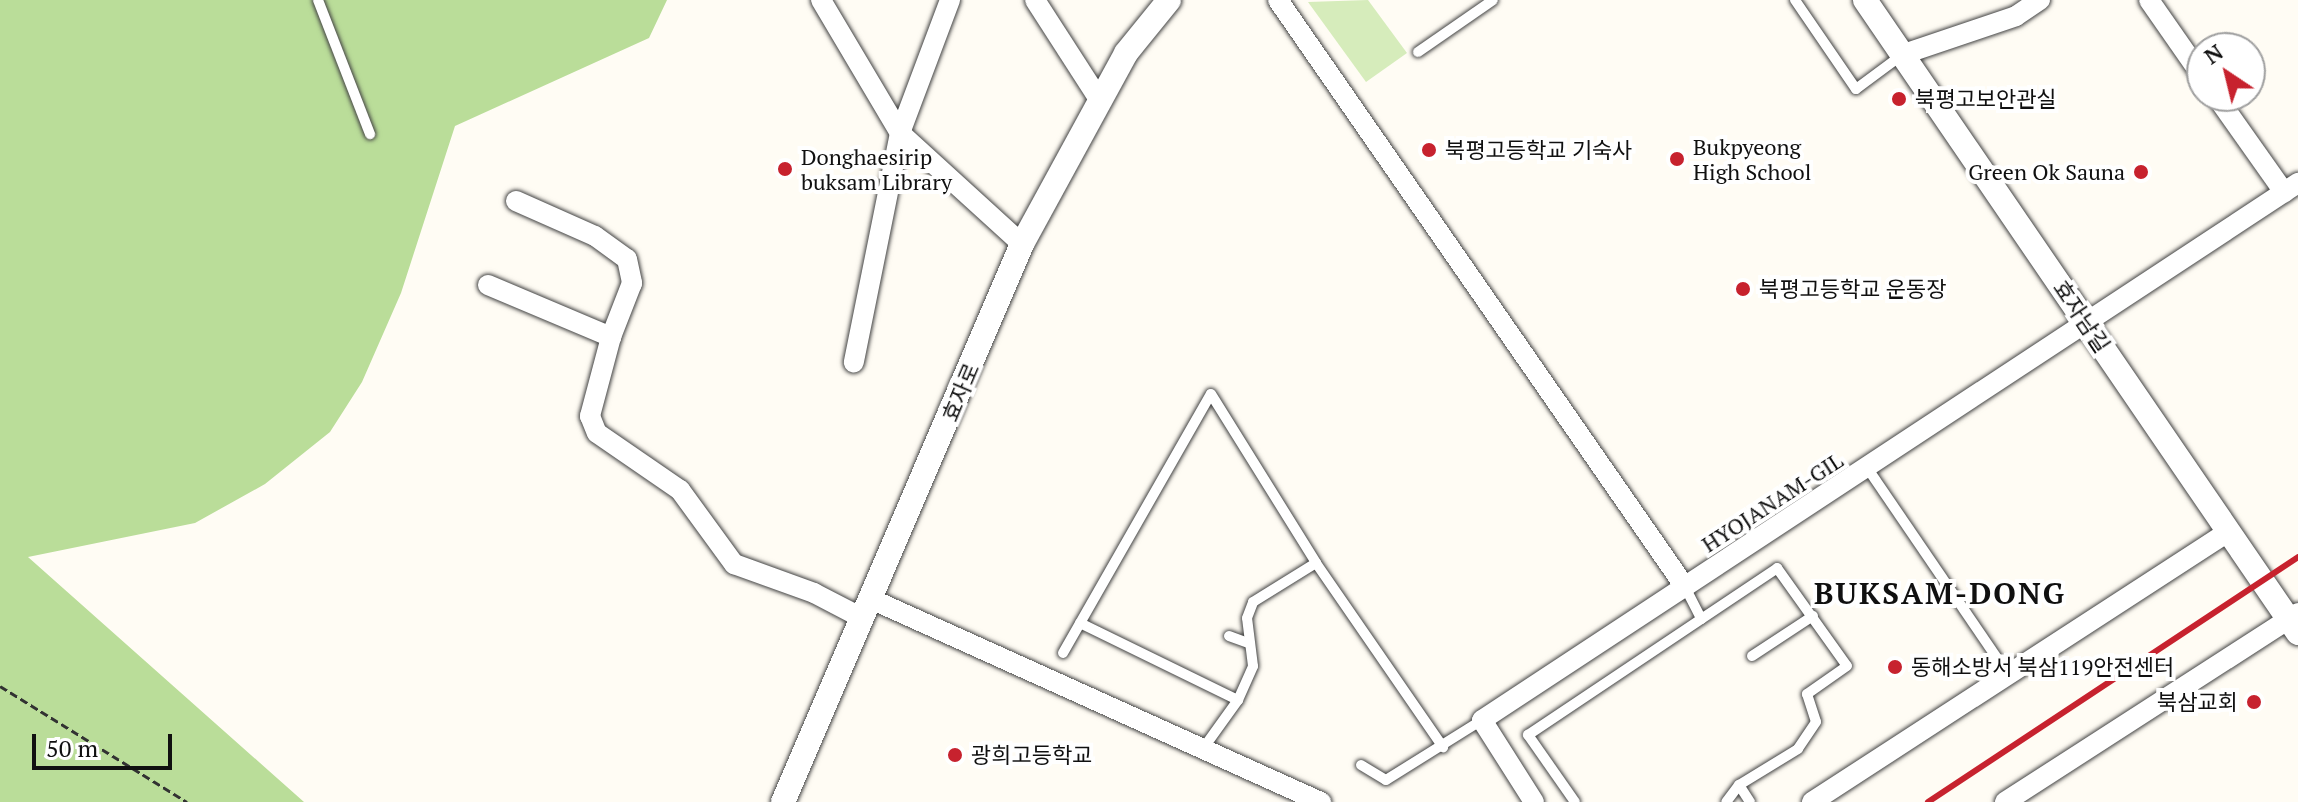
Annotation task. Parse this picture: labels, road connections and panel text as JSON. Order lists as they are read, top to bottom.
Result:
{
  "streets": {
    "street": ["효자남길", "효자로", "HYOJANAM-GIL"]
  },
  "crossings": [
    ["효자남길", "HYOJANAM-GIL"]
  ],
  "districts": ["BUKSAM-DONG"],
  "places": [
    "북평고보안관실",
    "북평고등학교 기숙사",
    "Bukpyeong High School",
    "Donghaesirip buksam Library",
    "Green Ok Sauna",
    "북평고등학교 운동장",
    "동해소방서 북삼119안전센터",
    "북삼교회",
    "광희고등학교"
  ],
  "scale_bar": "50 m",
  "north": "top left"
}
